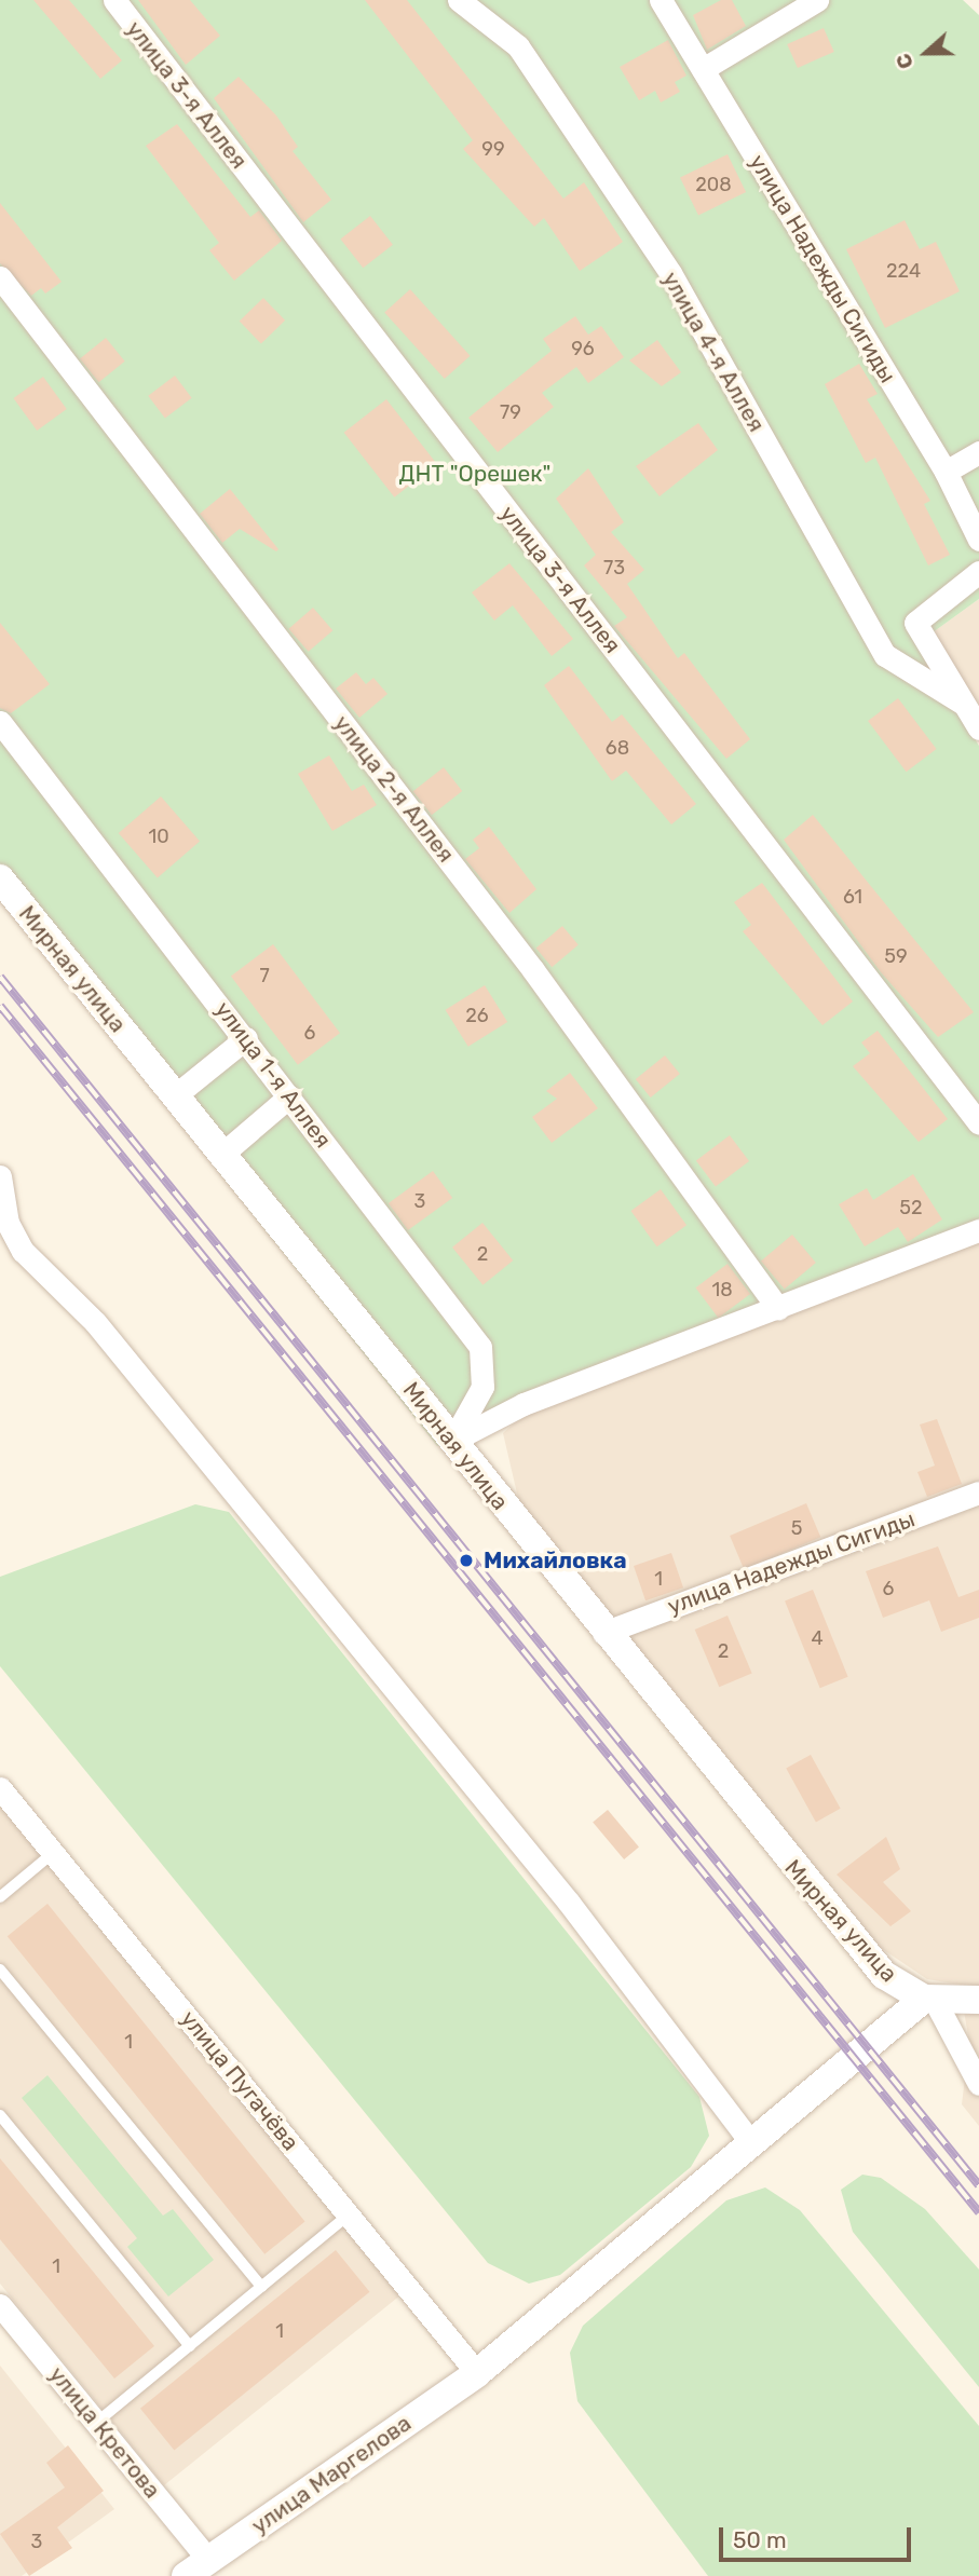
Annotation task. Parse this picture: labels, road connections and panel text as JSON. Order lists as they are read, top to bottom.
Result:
{
  "streets": {
    "street": [
      "улица 3-я Аллея",
      "улица Надежды Сигиды",
      "улица 4-я Аллея",
      "улица 2-я Аллея",
      "Мирная улица",
      "улица 1-я Аллея",
      "улица Пугачёва",
      "улица Кретова",
      "улица Маргелова"
    ]
  },
  "crossings": [
    ["улица Надежды Сигиды", "Мирная улица"],
    ["Мирная улица", "улица 1-я Аллея"],
    ["Мирная улица", "улица Маргелова"],
    ["улица Пугачёва", "улица Маргелова"],
    ["улица Кретова", "улица Маргелова"]
  ],
  "parks": ["ДНТ \"Орешек\""],
  "places": ["Михайловка"],
  "house_numbers": [
    "99",
    "208",
    "224",
    "96",
    "79",
    "73",
    "68",
    "10",
    "61",
    "59",
    "7",
    "26",
    "6",
    "3",
    "52",
    "2",
    "18",
    "5",
    "1",
    "6",
    "4",
    "2",
    "1",
    "1",
    "1",
    "3"
  ],
  "scale_bar": "50 m",
  "north": "left"
}
